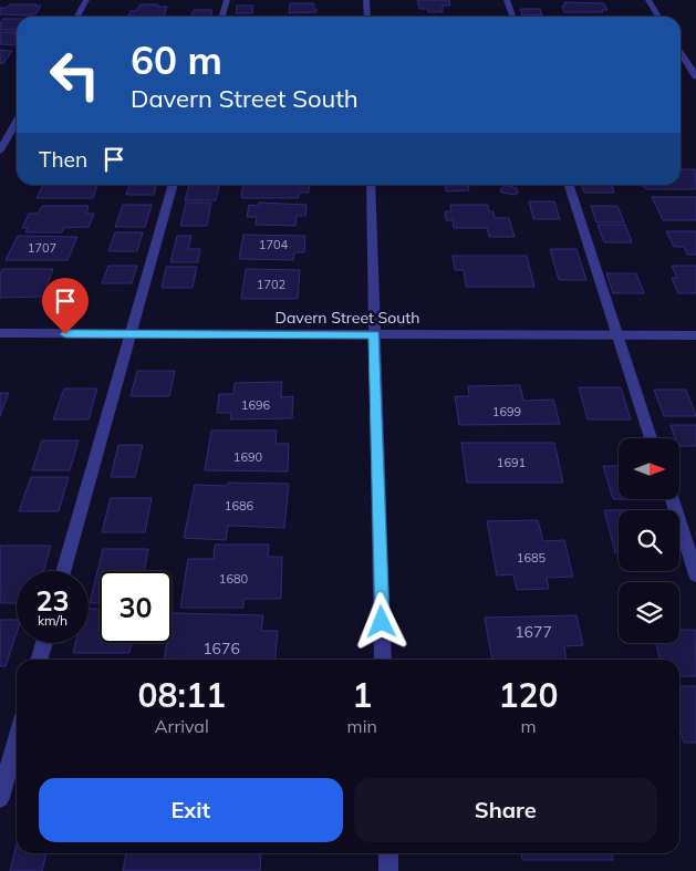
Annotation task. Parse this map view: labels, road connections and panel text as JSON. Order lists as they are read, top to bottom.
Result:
{
  "streets": {
    "street": ["Davern Street South"]
  },
  "house_numbers": [
    "1704",
    "1707",
    "1702",
    "1696",
    "1699",
    "1690",
    "1691",
    "1686",
    "1685",
    "1680",
    "1677",
    "1676"
  ],
  "north": "right",
  "page": {
    "turn": ["60 m", "Davern Street South"],
    "then": "Then",
    "speed": "23 km/h",
    "limit": "30",
    "eta": [
      "08:11",
      "Arrival",
      "1",
      "min",
      "120",
      "m"
    ],
    "buttons": ["Exit", "Share"]
  }
}
